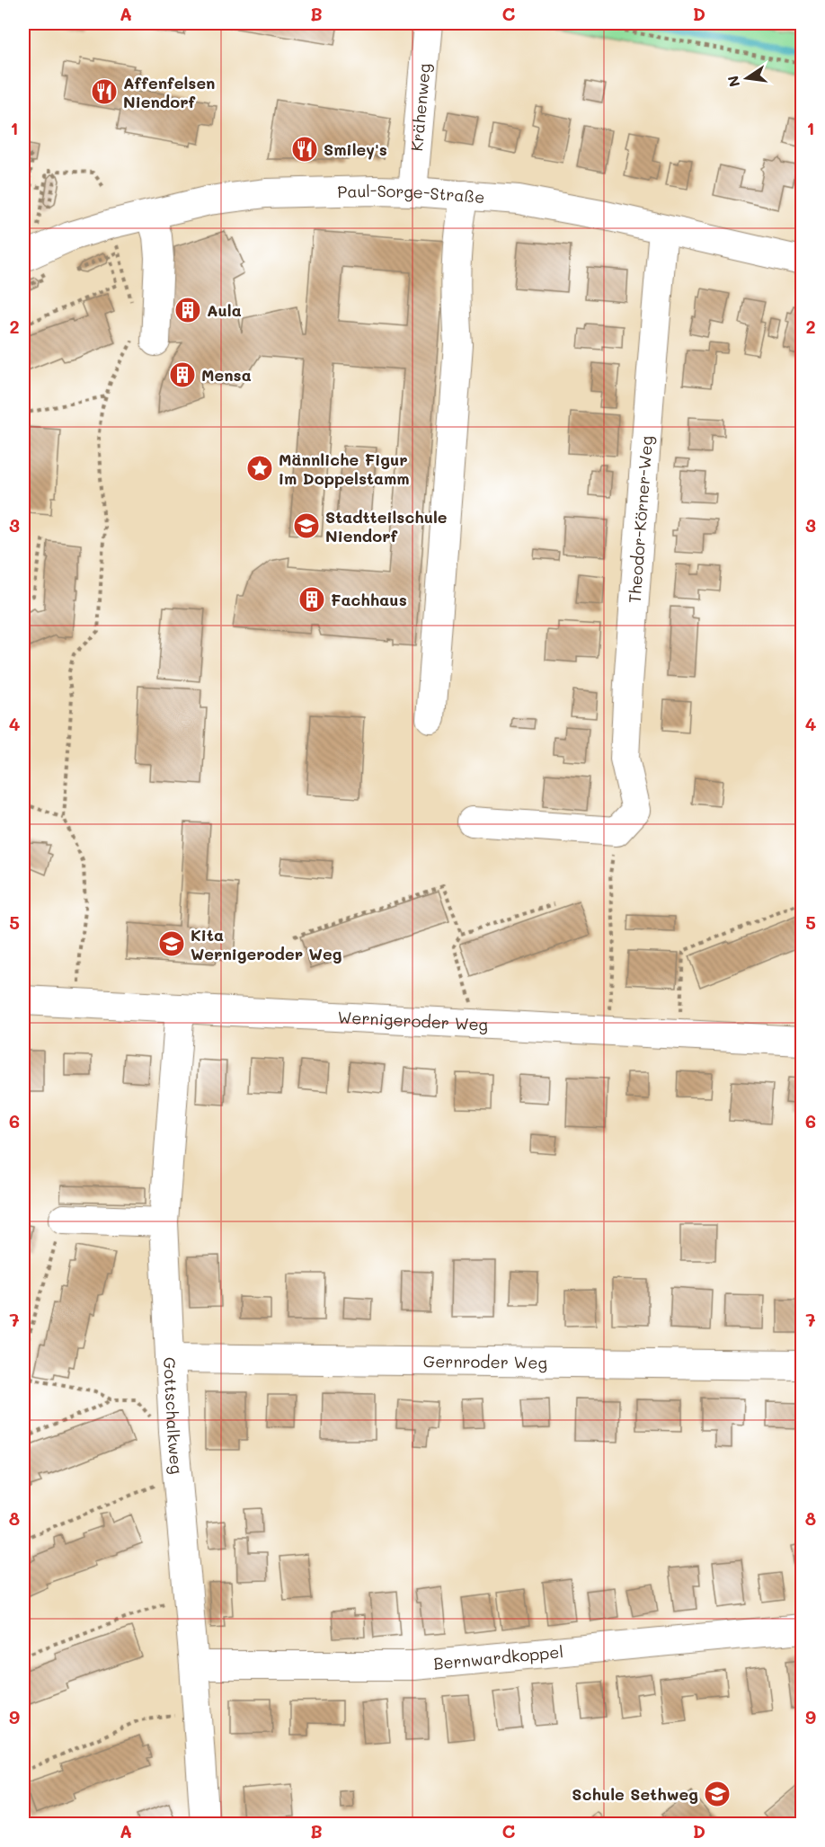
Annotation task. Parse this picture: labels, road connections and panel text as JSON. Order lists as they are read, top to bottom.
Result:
{
  "streets": {
    "street": [
      "Krähenweg",
      "Paul-Sorge-Straße",
      "Theodor-Körner-Weg",
      "Wernigeroder Weg",
      "Gernroder Weg",
      "Gottschalkweg",
      "Bernwardkoppel"
    ]
  },
  "crossings": [
    ["Krähenweg", "Paul-Sorge-Straße"],
    ["Paul-Sorge-Straße", "Theodor-Körner-Weg"],
    ["Wernigeroder Weg", "Gottschalkweg"],
    ["Gernroder Weg", "Gottschalkweg"],
    ["Gottschalkweg", "Bernwardkoppel"]
  ],
  "places": {
    "restaurant": ["Affenfelsen Niendorf", "Smiley's"],
    "building": ["Aula", "Mensa", "Fachhaus"],
    "place": ["Männliche Figur im Doppelstamm"],
    "school or university": ["Stadtteilschule Niendorf", "Kita Wernigeroder Weg", "Schule Sethweg"]
  },
  "north": "left",
  "grid": {
    "columns": [
      "A",
      "B",
      "C",
      "D"
    ],
    "rows": [
      "1",
      "2",
      "3",
      "4",
      "5",
      "6",
      "7",
      "8",
      "9"
    ]
  }
}
